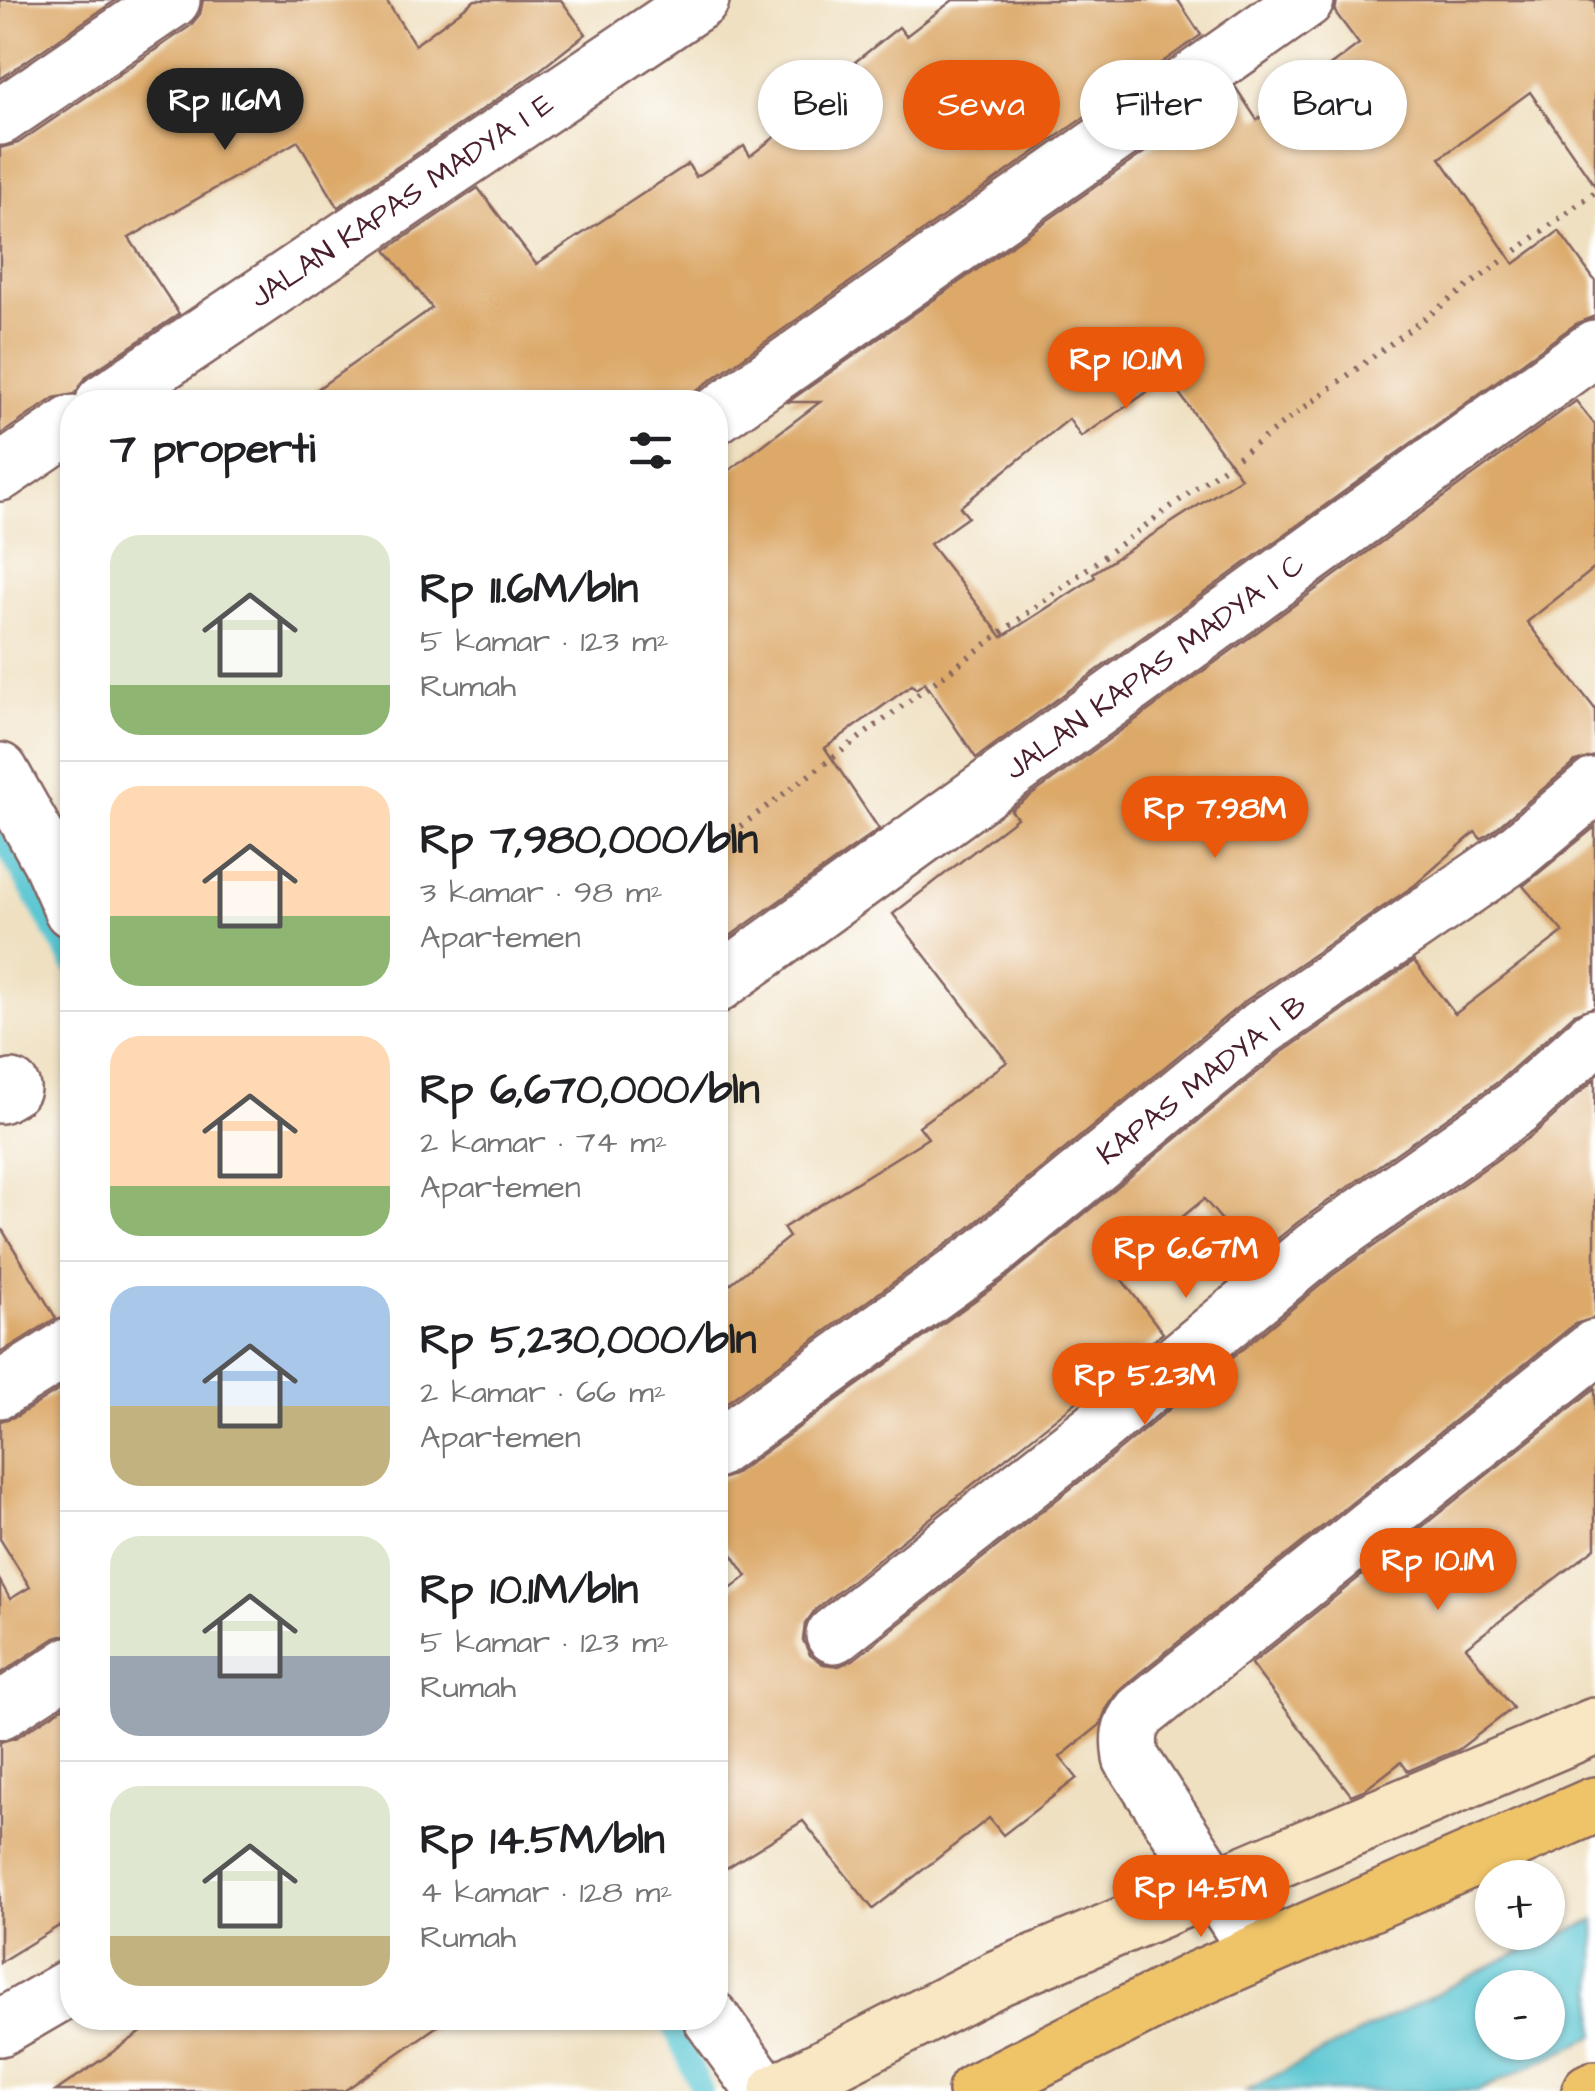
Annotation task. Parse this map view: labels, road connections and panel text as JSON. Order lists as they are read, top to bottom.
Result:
{
  "streets": {
    "street": ["JALAN KAPAS MADYA I E", "JALAN KAPAS MADYA I C", "KAPAS MADYA I B"]
  },
  "page": {
    "chip": [
      "Beli",
      "Sewa",
      "Filter",
      "Baru"
    ],
    "price": [
      "Rp 11.6M",
      "Rp 10.1M",
      "Rp 7.98M",
      "Rp 6.67M",
      "Rp 5.23M",
      "Rp 10.1M",
      "Rp 14.5M"
    ],
    "heading": "7 properti",
    "list": [
      {
        "name": "Rp 11.6M/bln",
        "note": "5 kamar · 123 m² · Rumah"
      },
      {
        "name": "Rp 7,980,000/bln",
        "note": "3 kamar · 98 m² · Apartemen"
      },
      {
        "name": "Rp 6,670,000/bln",
        "note": "2 kamar · 74 m² · Apartemen"
      },
      {
        "name": "Rp 5,230,000/bln",
        "note": "2 kamar · 66 m² · Apartemen"
      },
      {
        "name": "Rp 10.1M/bln",
        "note": "5 kamar · 123 m² · Rumah"
      },
      {
        "name": "Rp 14.5M/bln",
        "note": "4 kamar · 128 m² · Rumah"
      }
    ],
    "map_buttons": ["+", "−"]
  }
}
